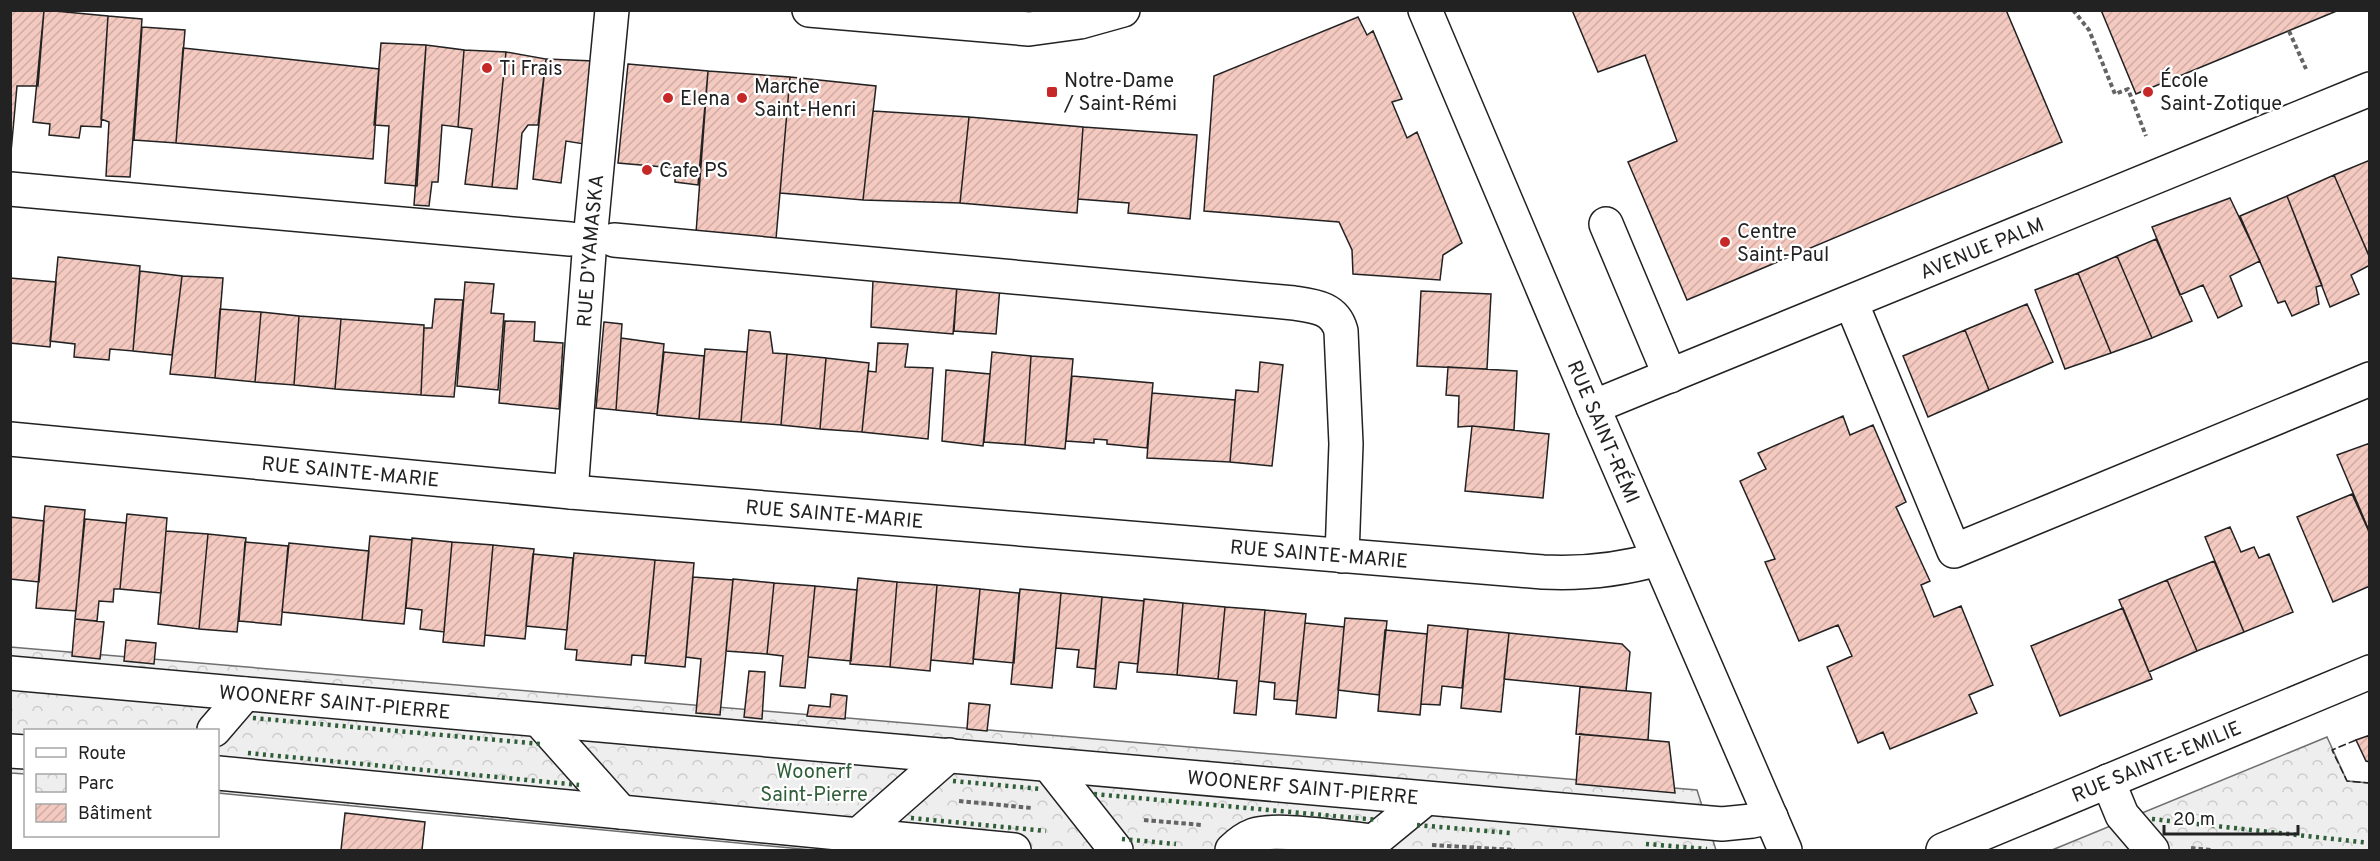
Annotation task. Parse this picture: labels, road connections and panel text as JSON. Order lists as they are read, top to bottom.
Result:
{
  "streets": {
    "street": [
      "AVENUE PALM",
      "RUE D'YAMASKA",
      "RUE SAINT-RÉMI",
      "RUE SAINTE-MARIE",
      "WOONERF SAINT-PIERRE",
      "RUE SAINTE-EMILIE"
    ]
  },
  "crossings": [
    ["AVENUE PALM", "RUE SAINT-RÉMI"],
    ["RUE D'YAMASKA", "RUE SAINTE-MARIE"],
    ["RUE SAINT-RÉMI", "RUE SAINTE-MARIE"],
    ["RUE SAINT-RÉMI", "WOONERF SAINT-PIERRE"]
  ],
  "parks": ["Woonerf Saint-Pierre"],
  "places": {
    "other": [
      "Ti Frais",
      "École Saint-Zotique",
      "Elena",
      "Marche Saint-Henri",
      "Cafe PS",
      "Centre Saint-Paul"
    ],
    "transit": ["Notre-Dame / Saint-Rémi"]
  },
  "legend": ["Route", "Parc", "Bâtiment"],
  "scale_bar": "20 m"
}
